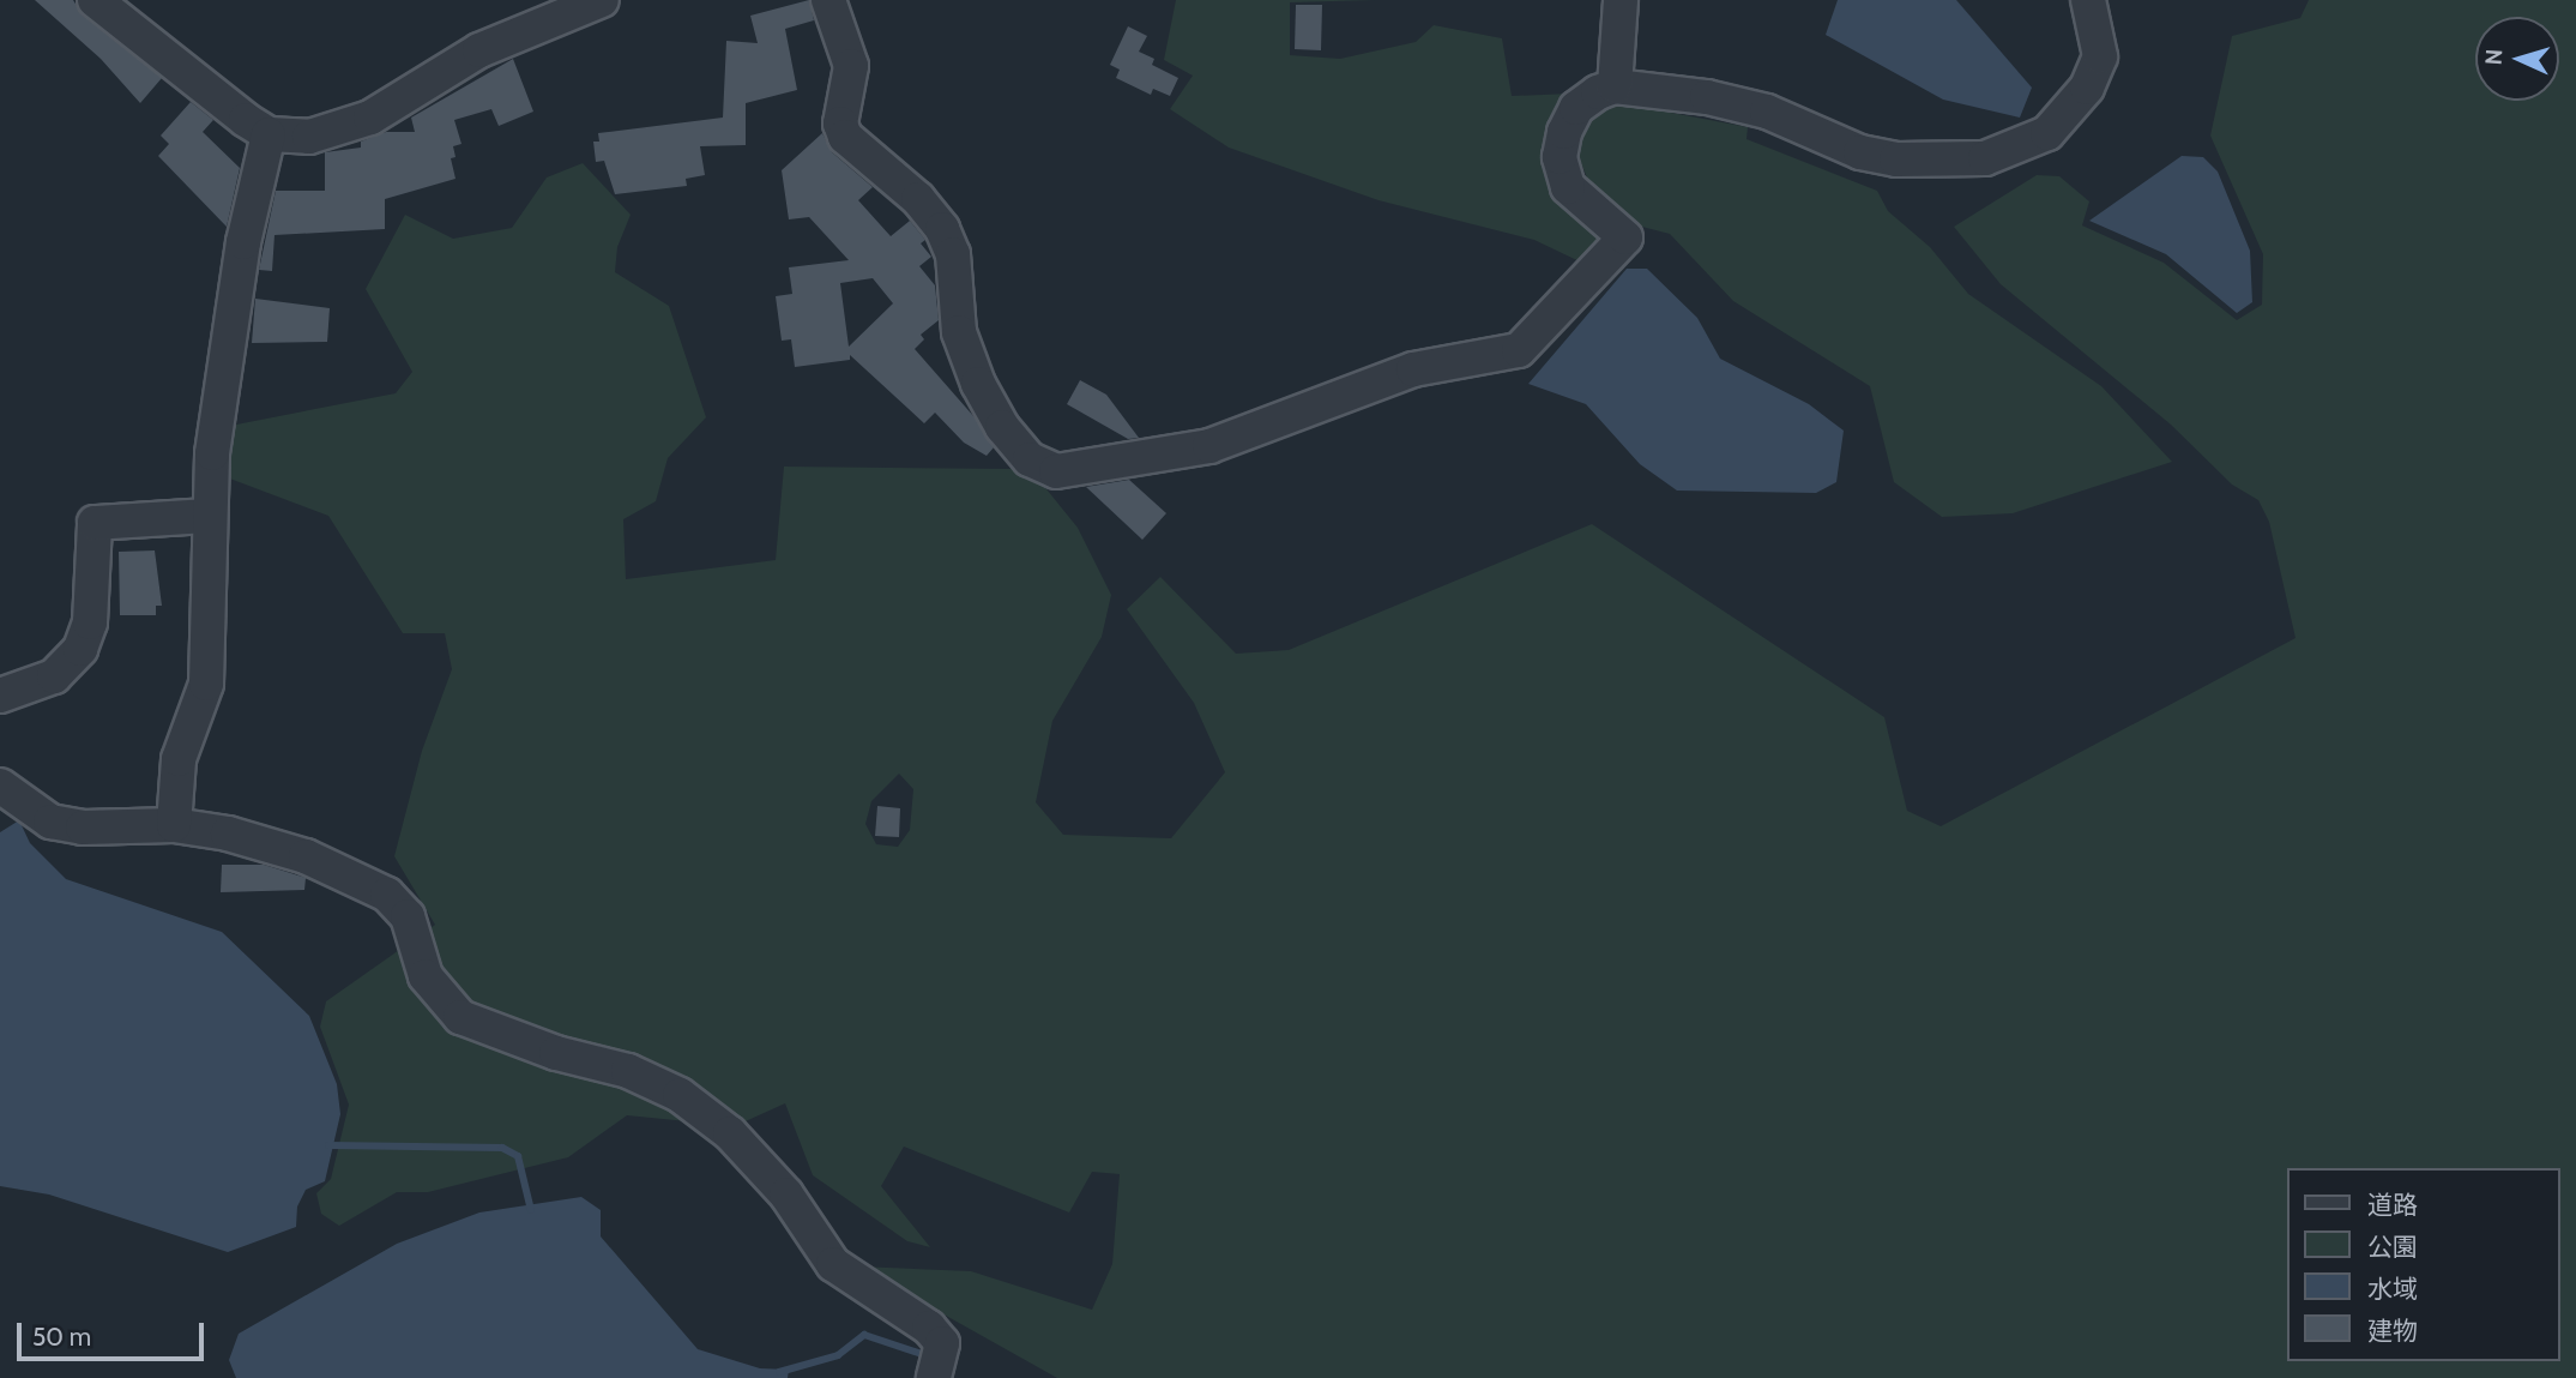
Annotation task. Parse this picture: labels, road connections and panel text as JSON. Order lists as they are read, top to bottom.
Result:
{
  "legend": [
    "道路",
    "公園",
    "水域",
    "建物"
  ],
  "scale_bar": "50 m",
  "north": "left"
}
